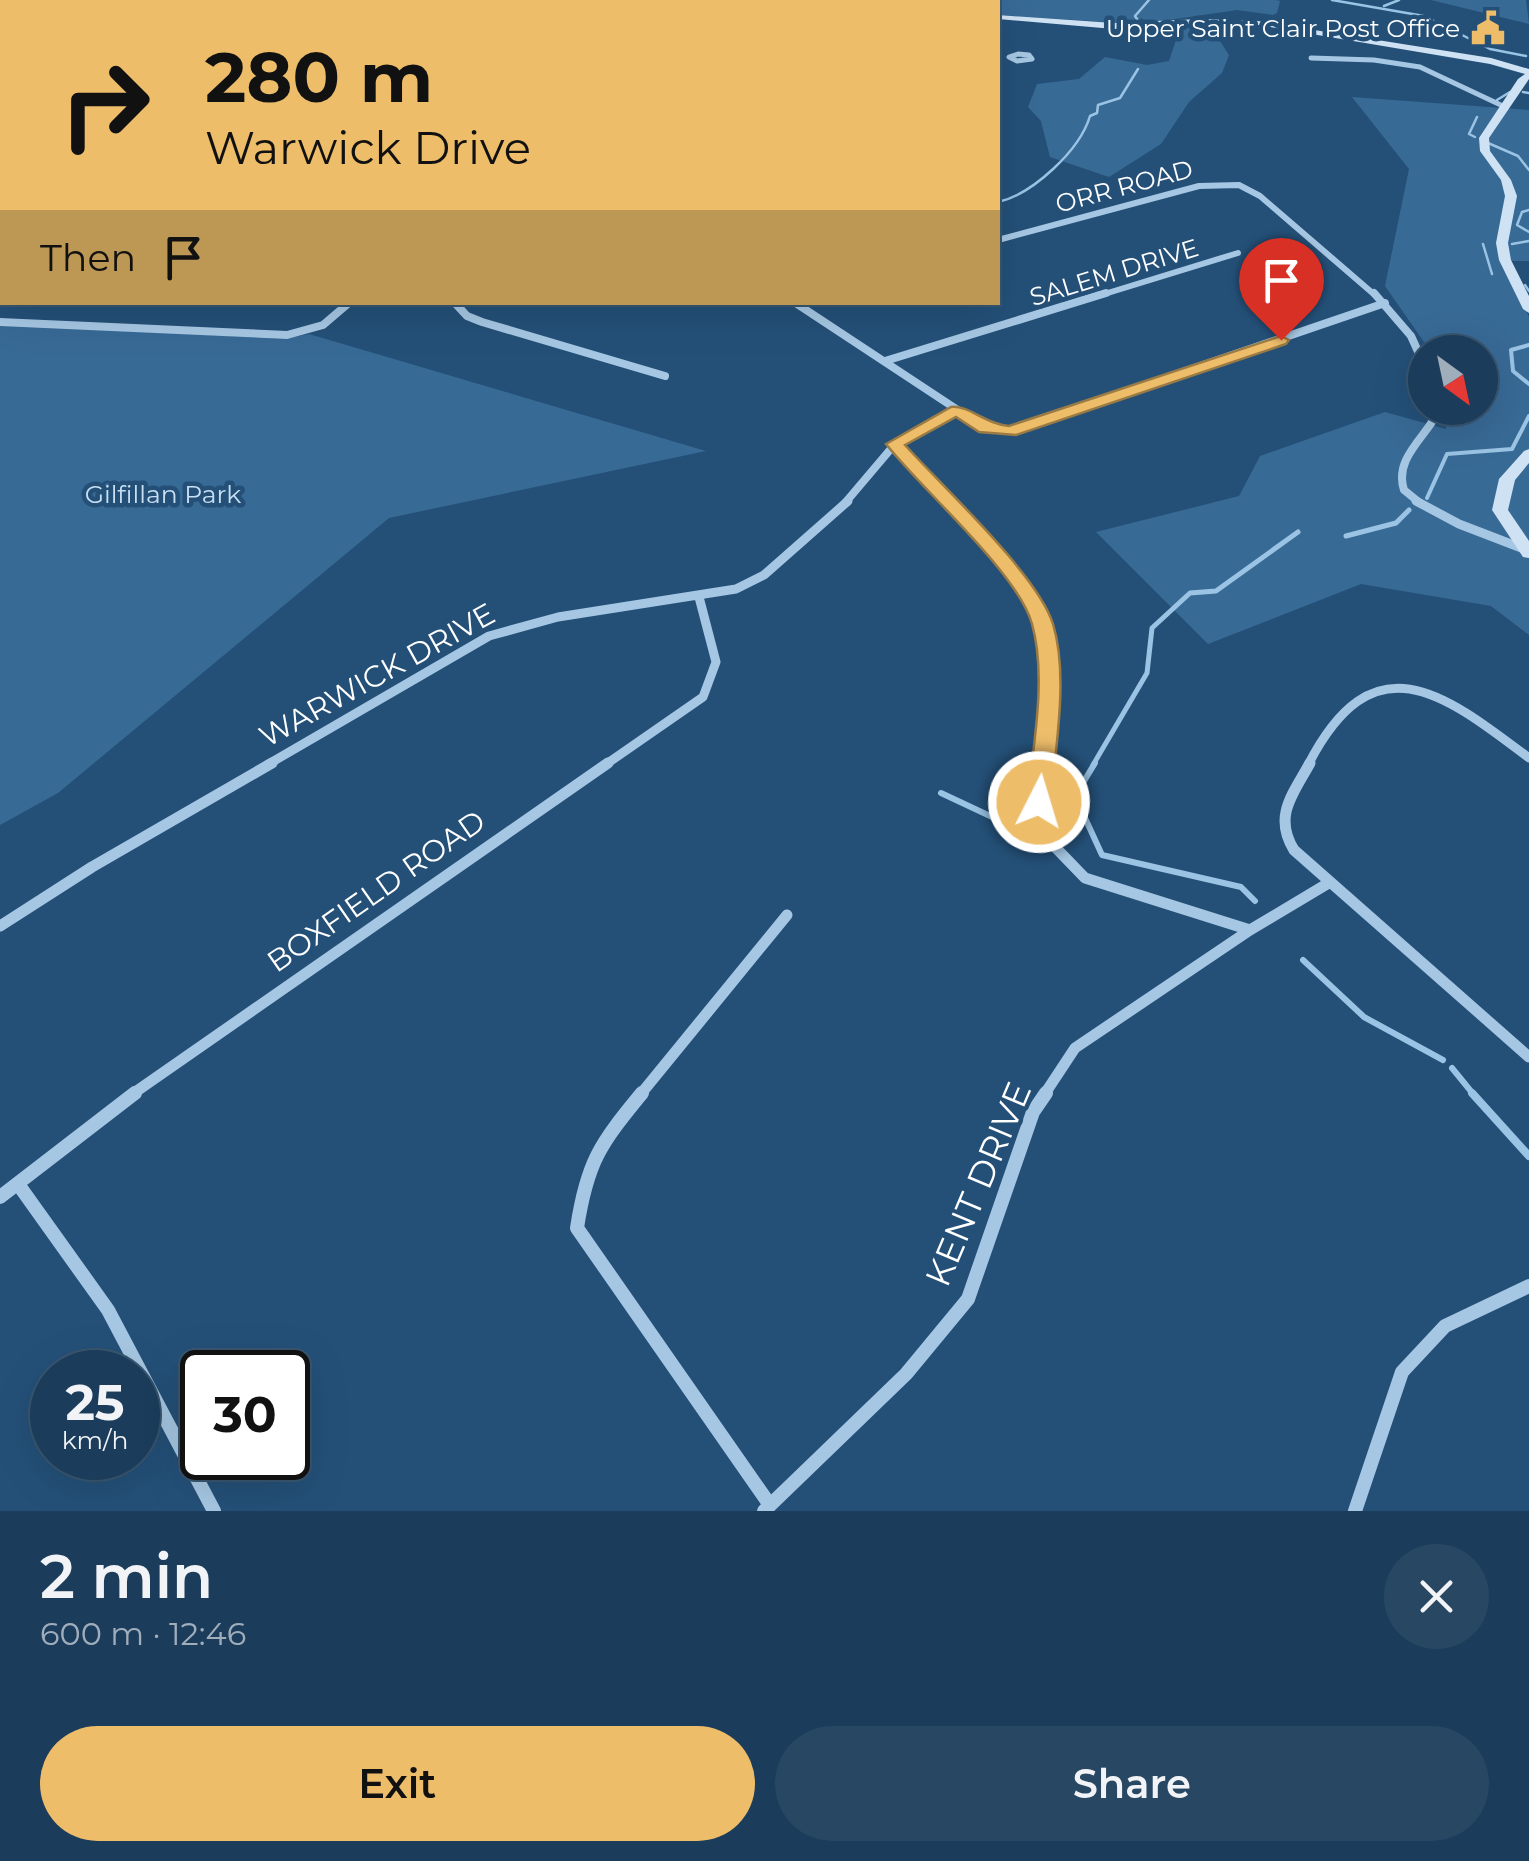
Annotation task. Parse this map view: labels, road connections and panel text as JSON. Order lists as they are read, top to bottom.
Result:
{
  "streets": {
    "street": [
      "ORR ROAD",
      "SALEM DRIVE",
      "WARWICK DRIVE",
      "BOXFIELD ROAD",
      "KENT DRIVE"
    ]
  },
  "crossings": [
    ["WARWICK DRIVE", "BOXFIELD ROAD"]
  ],
  "parks": ["Gilfillan Park"],
  "places": {
    "public building": ["Upper Saint Clair Post Office"]
  },
  "north": "bottom right",
  "page": {
    "turn": ["280 m", "Warwick Drive"],
    "then": "Then",
    "speed": "25 km/h",
    "limit": "30",
    "heading": ["2 min", "600 m · 12:46"],
    "buttons": ["Exit", "Share"]
  }
}
